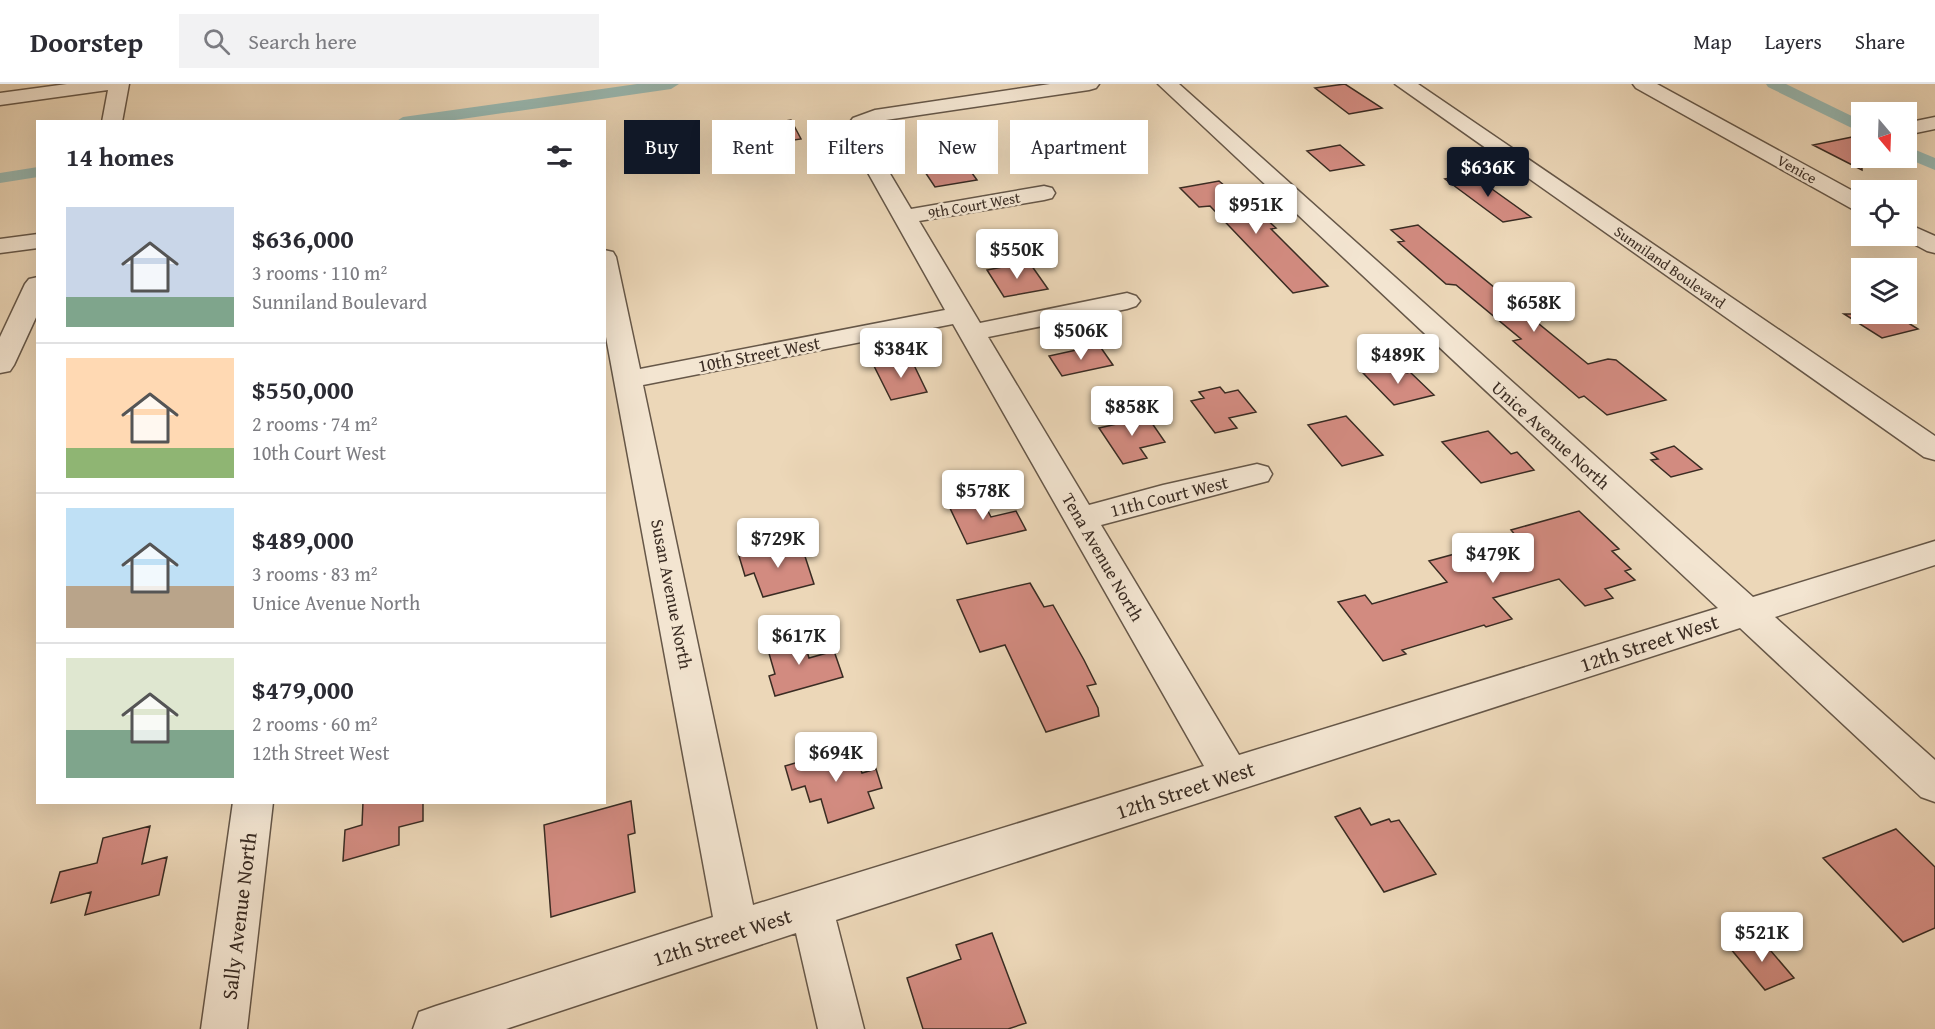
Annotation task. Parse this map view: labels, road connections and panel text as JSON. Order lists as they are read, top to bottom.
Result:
{
  "streets": {
    "street": [
      "Venice",
      "9th Court West",
      "Sunniland Boulevard",
      "10th Street West",
      "Unice Avenue North",
      "11th Court West",
      "Tena Avenue North",
      "Susan Avenue North",
      "12th Street West",
      "Sally Avenue North"
    ]
  },
  "crossings": [
    ["9th Court West", "Tena Avenue North"],
    ["10th Street West", "Tena Avenue North"],
    ["10th Street West", "Susan Avenue North"],
    ["Unice Avenue North", "12th Street West"],
    ["11th Court West", "Tena Avenue North"],
    ["Tena Avenue North", "12th Street West"],
    ["Susan Avenue North", "12th Street West"]
  ],
  "north": "bottom",
  "page": {
    "header": "Doorstep",
    "search": "Search here",
    "nav": ["Map", "Layers", "Share"],
    "chip": [
      "Buy",
      "Rent",
      "Filters",
      "New",
      "Apartment"
    ],
    "heading": "14 homes",
    "price": [
      "$636K",
      "$951K",
      "$550K",
      "$658K",
      "$506K",
      "$384K",
      "$489K",
      "$858K",
      "$578K",
      "$729K",
      "$479K",
      "$617K",
      "$694K",
      "$521K"
    ],
    "list": [
      {
        "name": "$636,000",
        "note": "3 rooms · 110 m² · Sunniland Boulevard"
      },
      {
        "name": "$550,000",
        "note": "2 rooms · 74 m² · 10th Court West"
      },
      {
        "name": "$489,000",
        "note": "3 rooms · 83 m² · Unice Avenue North"
      },
      {
        "name": "$479,000",
        "note": "2 rooms · 60 m² · 12th Street West"
      }
    ]
  }
}
